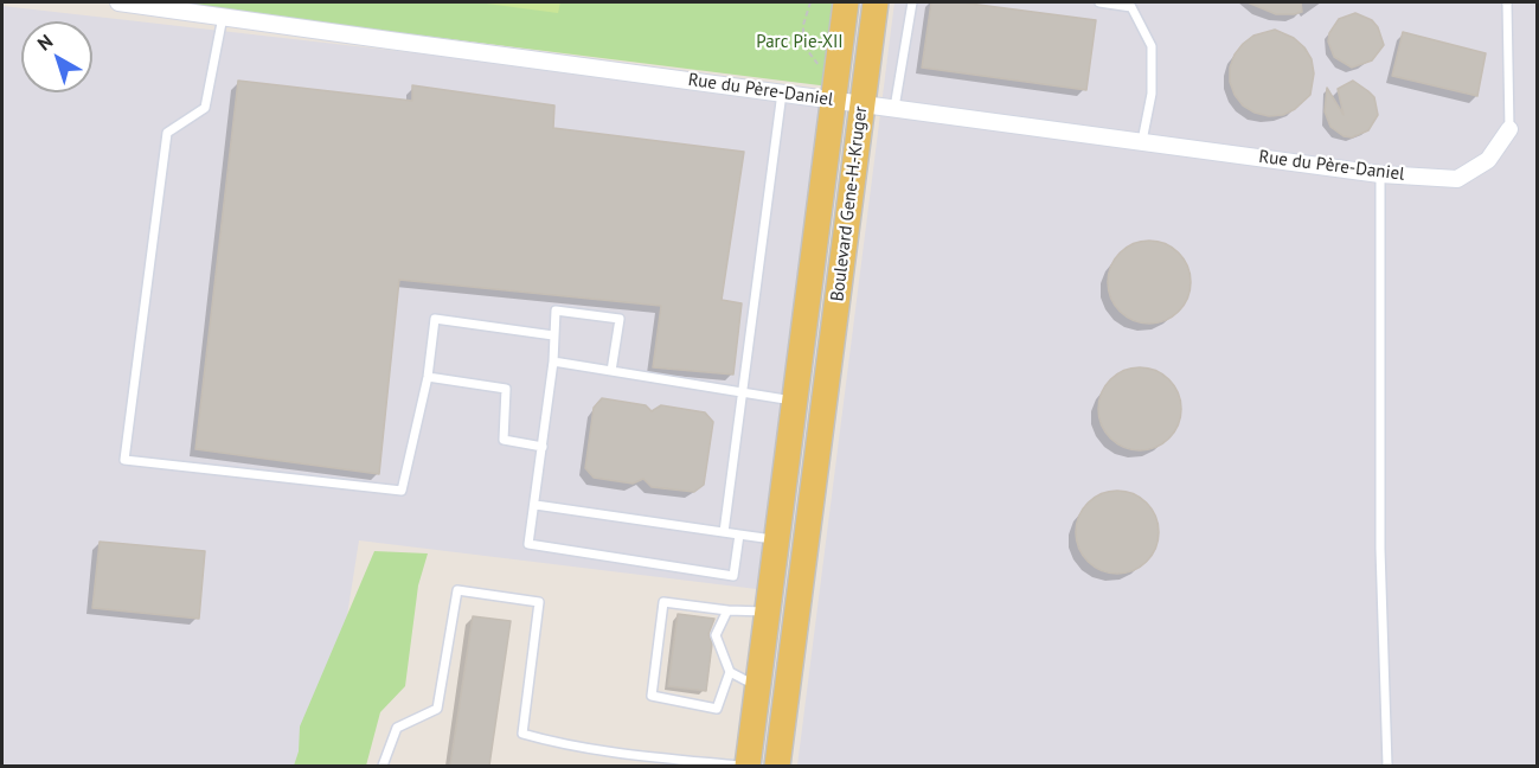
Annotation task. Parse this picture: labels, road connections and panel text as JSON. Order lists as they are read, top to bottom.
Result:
{
  "streets": {
    "main road": ["Boulevard Gene-H.-Kruger"],
    "street": ["Rue du Père-Daniel"]
  },
  "crossings": [
    ["Rue du Père-Daniel", "Boulevard Gene-H.-Kruger"]
  ],
  "parks": ["Parc Pie-XII"],
  "north": "top left"
}
